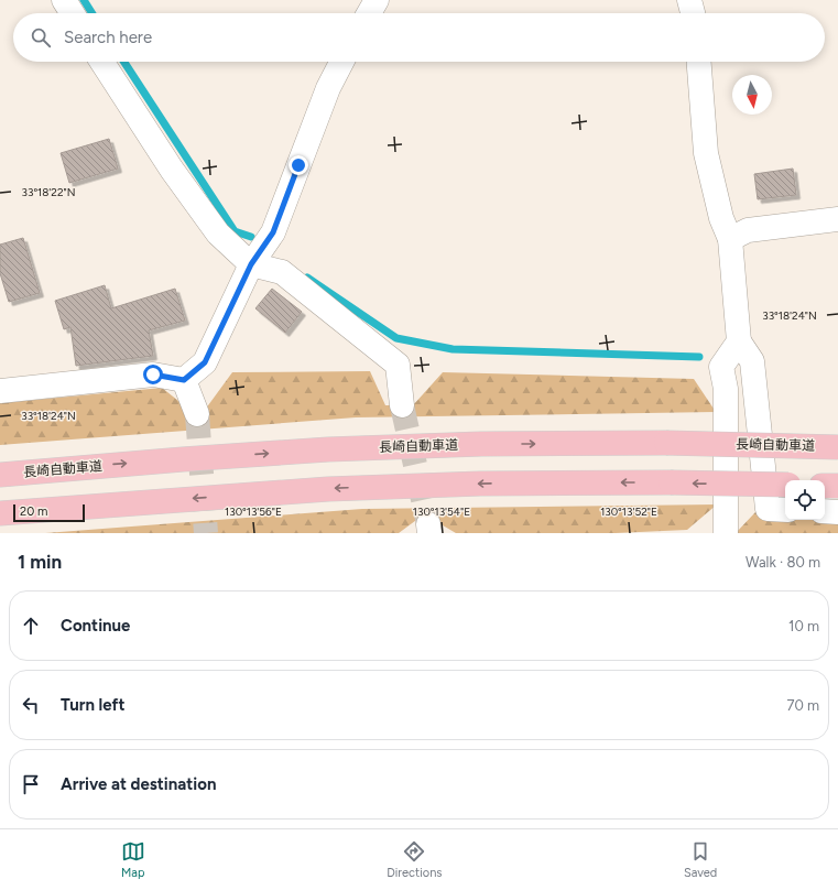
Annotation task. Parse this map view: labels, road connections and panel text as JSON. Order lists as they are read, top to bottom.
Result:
{
  "streets": {
    "highway": ["長崎自動車道"]
  },
  "scale_bar": "20 m",
  "north": "bottom",
  "page": {
    "search": "Search here",
    "scale": "20 m",
    "heading": ["1 min", "Walk · 80 m"],
    "list": [
      ["Continue", "10 m"],
      ["Turn left", "70 m"],
      "Arrive at destination"
    ],
    "nav": ["Map", "Directions", "Saved"]
  },
  "coordinates": [
    "33°18'22\"N",
    "33°18'24\"N",
    "130°13'56\"E",
    "130°13'54\"E",
    "130°13'52\"E"
  ]
}
